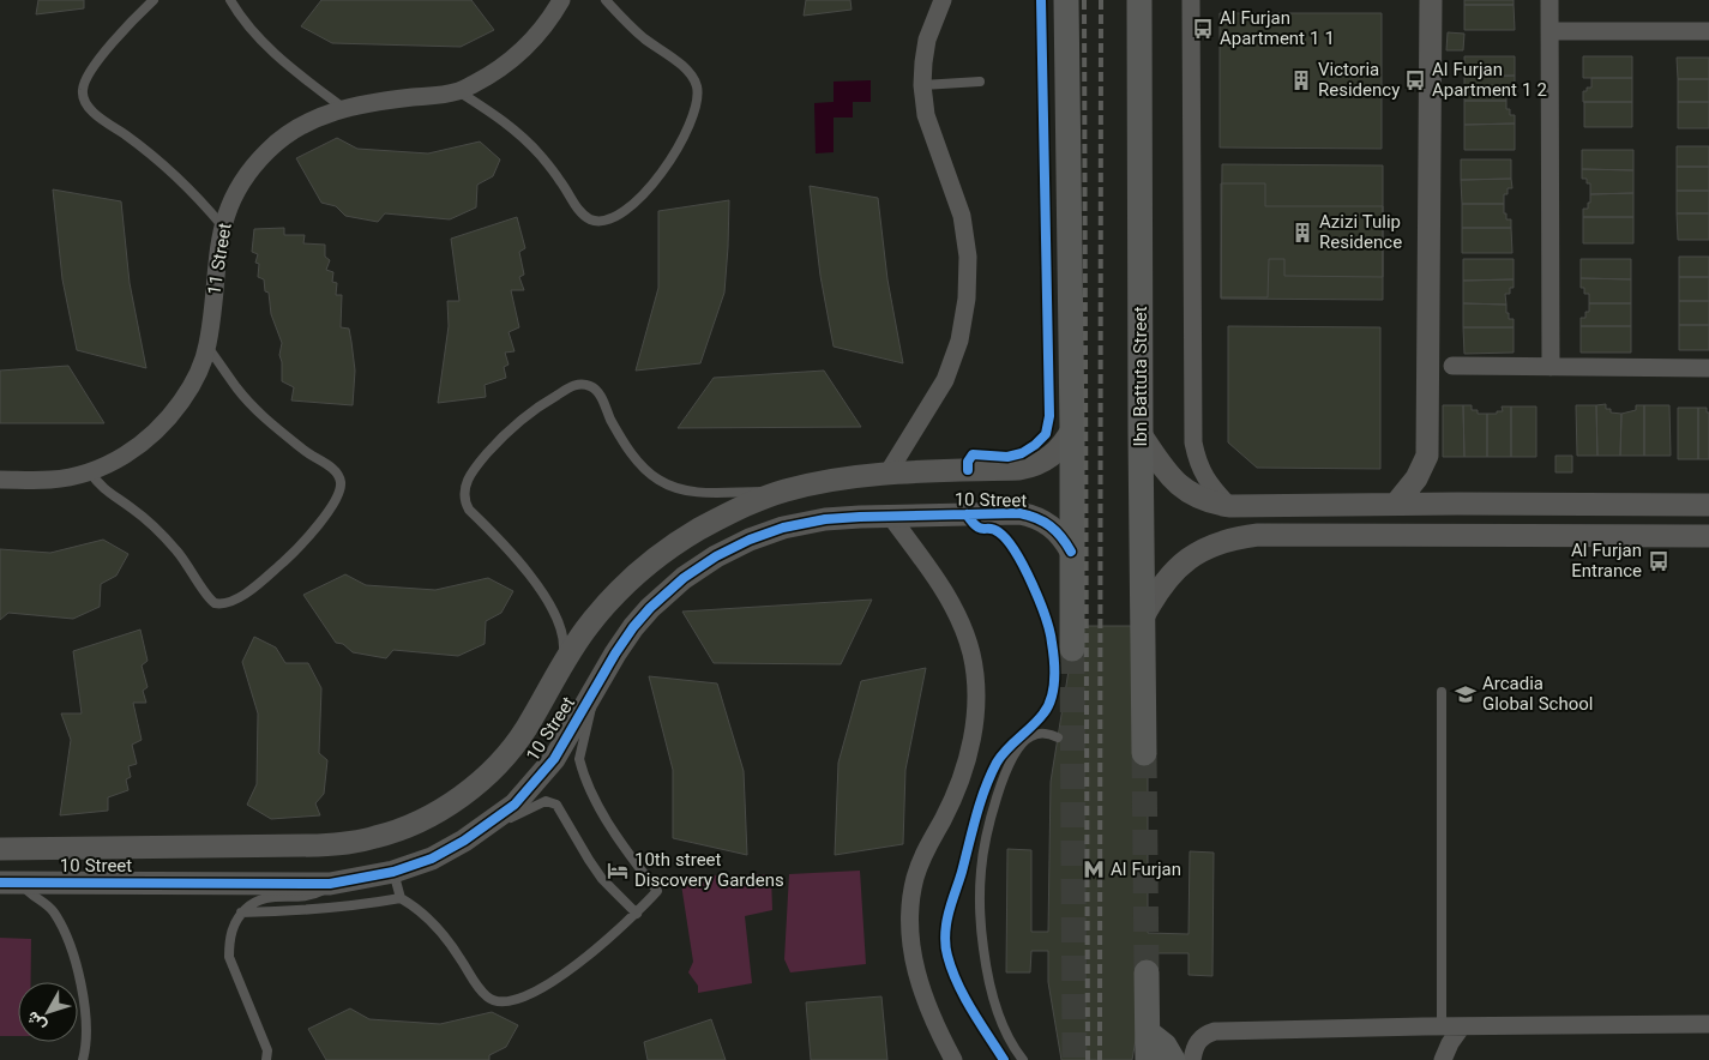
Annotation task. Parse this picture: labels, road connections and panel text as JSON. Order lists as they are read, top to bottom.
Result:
{
  "streets": {
    "main road": ["Ibn Battuta Street"],
    "street": ["11 Street", "10 Street"]
  },
  "places": {
    "bus stop": ["Al Furjan Apartment 1 1", "Al Furjan Apartment 1 2", "Al Furjan Entrance"],
    "building": ["Victoria Residency", "Azizi Tulip Residence"],
    "school or university": ["Arcadia Global School"],
    "metro station": ["Al Furjan"],
    "hotel": ["10th street Discovery Gardens"]
  },
  "north": "bottom left"
}
